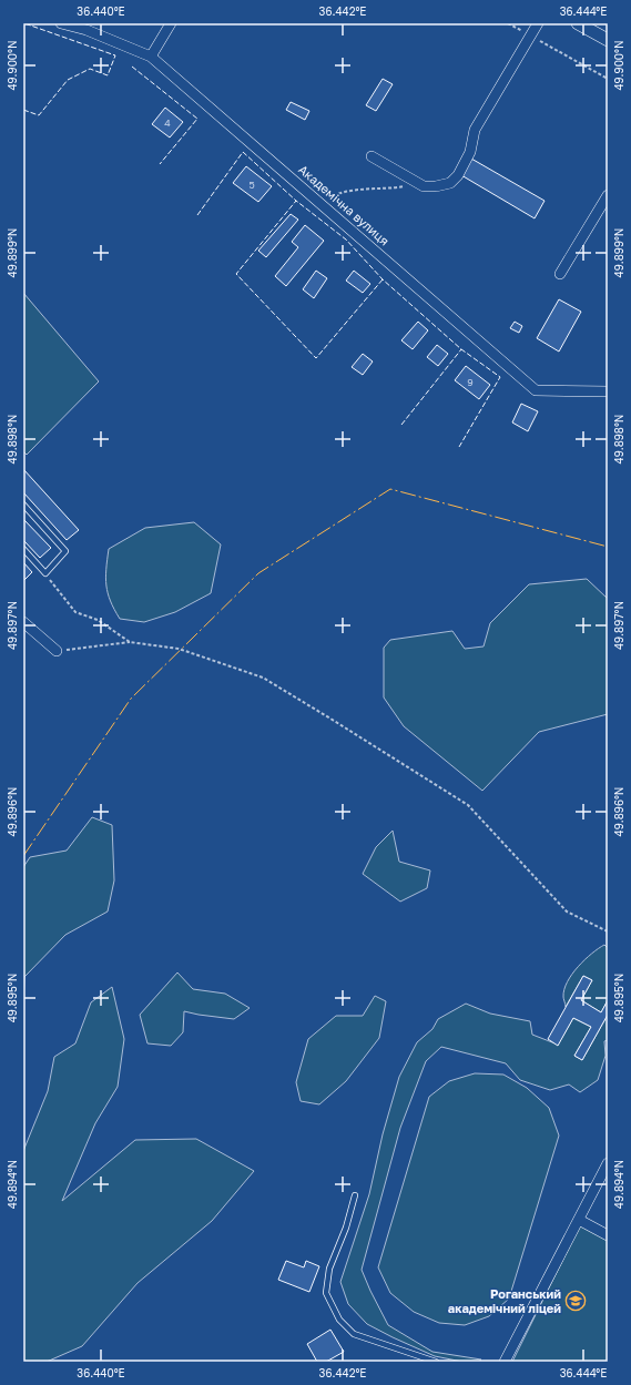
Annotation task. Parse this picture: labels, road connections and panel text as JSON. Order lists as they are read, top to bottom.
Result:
{
  "streets": {
    "street": ["Академічна вулиця"]
  },
  "places": {
    "school or university": ["Роганський академічний ліцей"]
  },
  "house_numbers": ["4", "5", "9"],
  "coordinates": [
    "36.440°E",
    "36.442°E",
    "36.444°E",
    "49.900°N",
    "49.899°N",
    "49.898°N",
    "49.897°N",
    "49.896°N",
    "49.895°N",
    "49.894°N"
  ]
}
